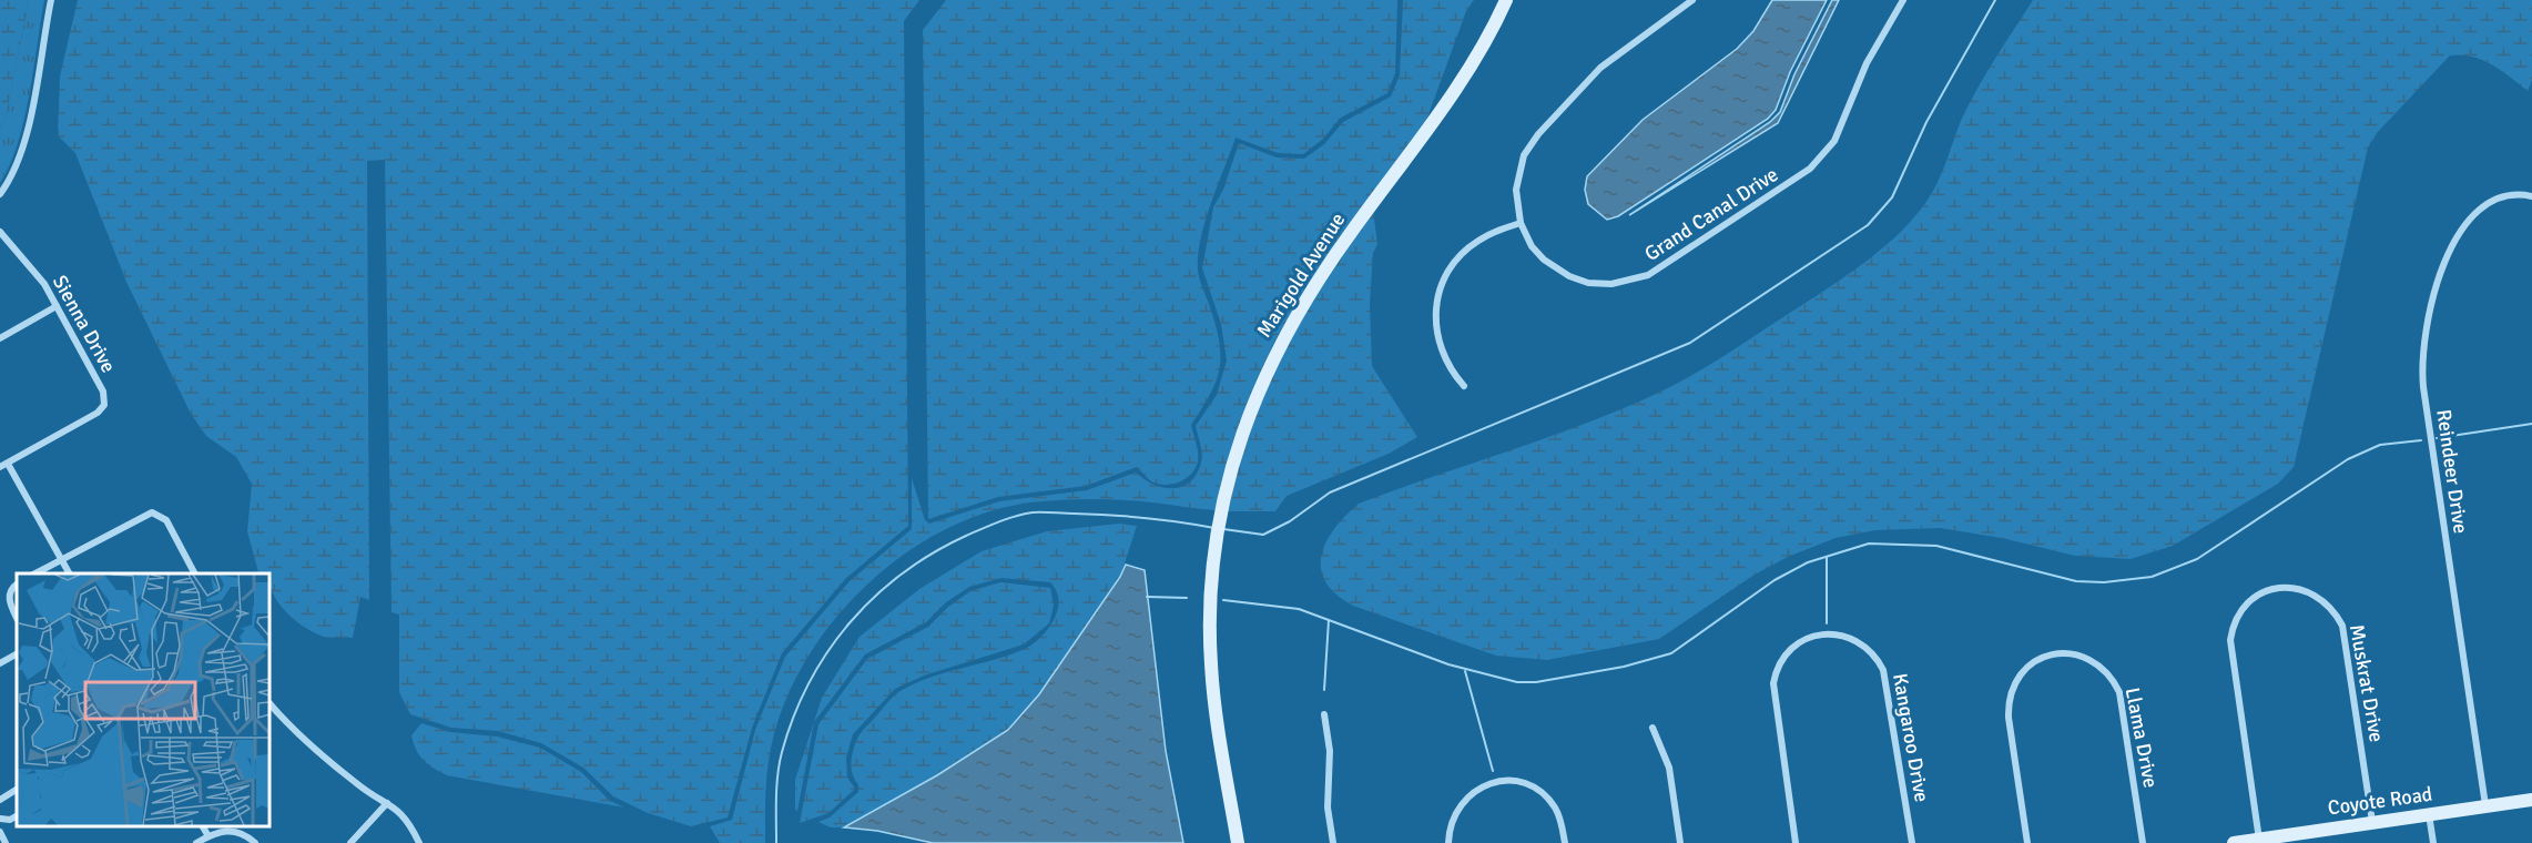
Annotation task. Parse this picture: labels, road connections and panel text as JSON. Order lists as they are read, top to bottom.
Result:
{
  "streets": {
    "main road": ["Marigold Avenue", "Coyote Road"],
    "street": [
      "Grand Canal Drive",
      "Sienna Drive",
      "Reindeer Drive",
      "Muskrat Drive",
      "Kangaroo Drive",
      "Llama Drive"
    ]
  },
  "crossings": [
    ["Reindeer Drive", "Coyote Road"],
    ["Muskrat Drive", "Coyote Road"]
  ]
}
